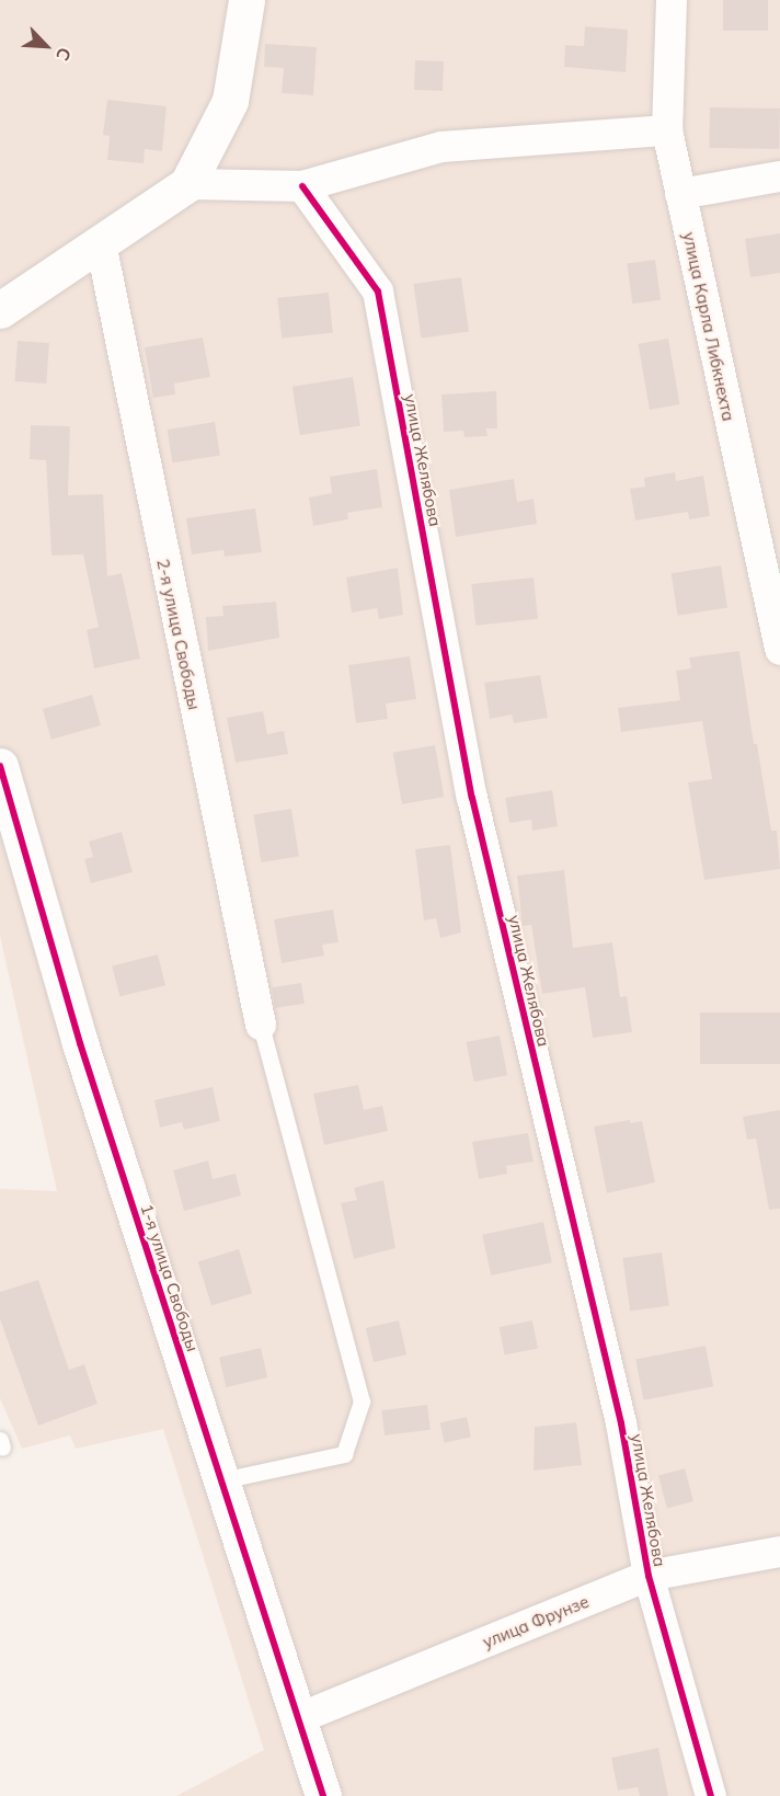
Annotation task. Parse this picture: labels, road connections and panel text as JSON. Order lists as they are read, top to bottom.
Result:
{
  "streets": {
    "street": [
      "улица Карла Либкнехта",
      "улица Желябова",
      "2-я улица Свободы",
      "1-я улица Свободы",
      "улица Фрунзе"
    ]
  },
  "crossings": [
    ["улица Желябова", "улица Фрунзе"],
    ["1-я улица Свободы", "улица Фрунзе"]
  ],
  "north": "bottom right"
}
